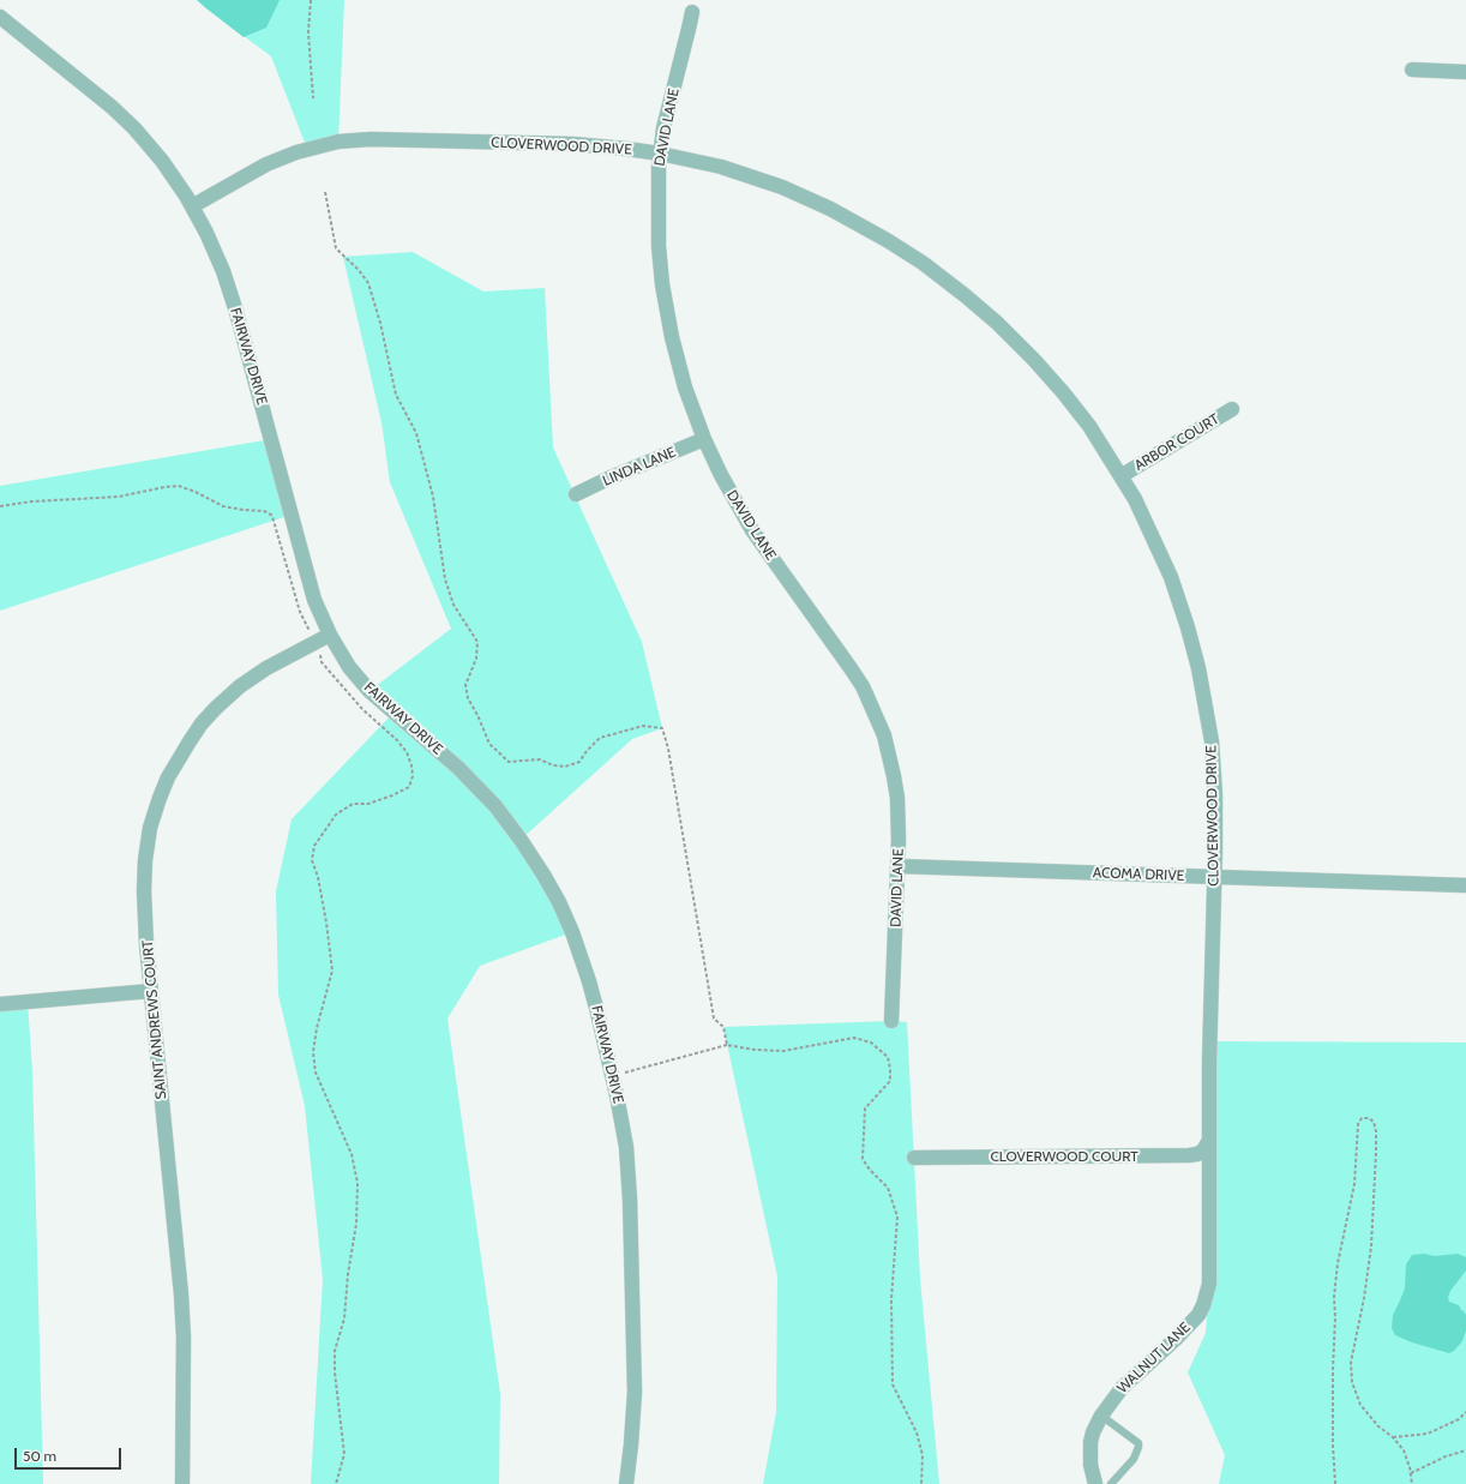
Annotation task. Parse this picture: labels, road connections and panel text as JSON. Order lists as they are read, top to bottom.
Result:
{
  "streets": {
    "street": [
      "DAVID LANE",
      "CLOVERWOOD DRIVE",
      "FAIRWAY DRIVE",
      "ARBOR COURT",
      "LINDA LANE",
      "ACOMA DRIVE",
      "SAINT ANDREWS COURT",
      "CLOVERWOOD COURT",
      "WALNUT LANE"
    ]
  },
  "crossings": [
    ["DAVID LANE", "CLOVERWOOD DRIVE"],
    ["DAVID LANE", "LINDA LANE"],
    ["DAVID LANE", "ACOMA DRIVE"],
    ["CLOVERWOOD DRIVE", "FAIRWAY DRIVE"],
    ["CLOVERWOOD DRIVE", "ARBOR COURT"],
    ["CLOVERWOOD DRIVE", "ACOMA DRIVE"],
    ["CLOVERWOOD DRIVE", "CLOVERWOOD COURT"],
    ["CLOVERWOOD DRIVE", "WALNUT LANE"],
    ["FAIRWAY DRIVE", "SAINT ANDREWS COURT"],
    ["CLOVERWOOD COURT", "WALNUT LANE"]
  ],
  "scale_bar": "50 m"
}
